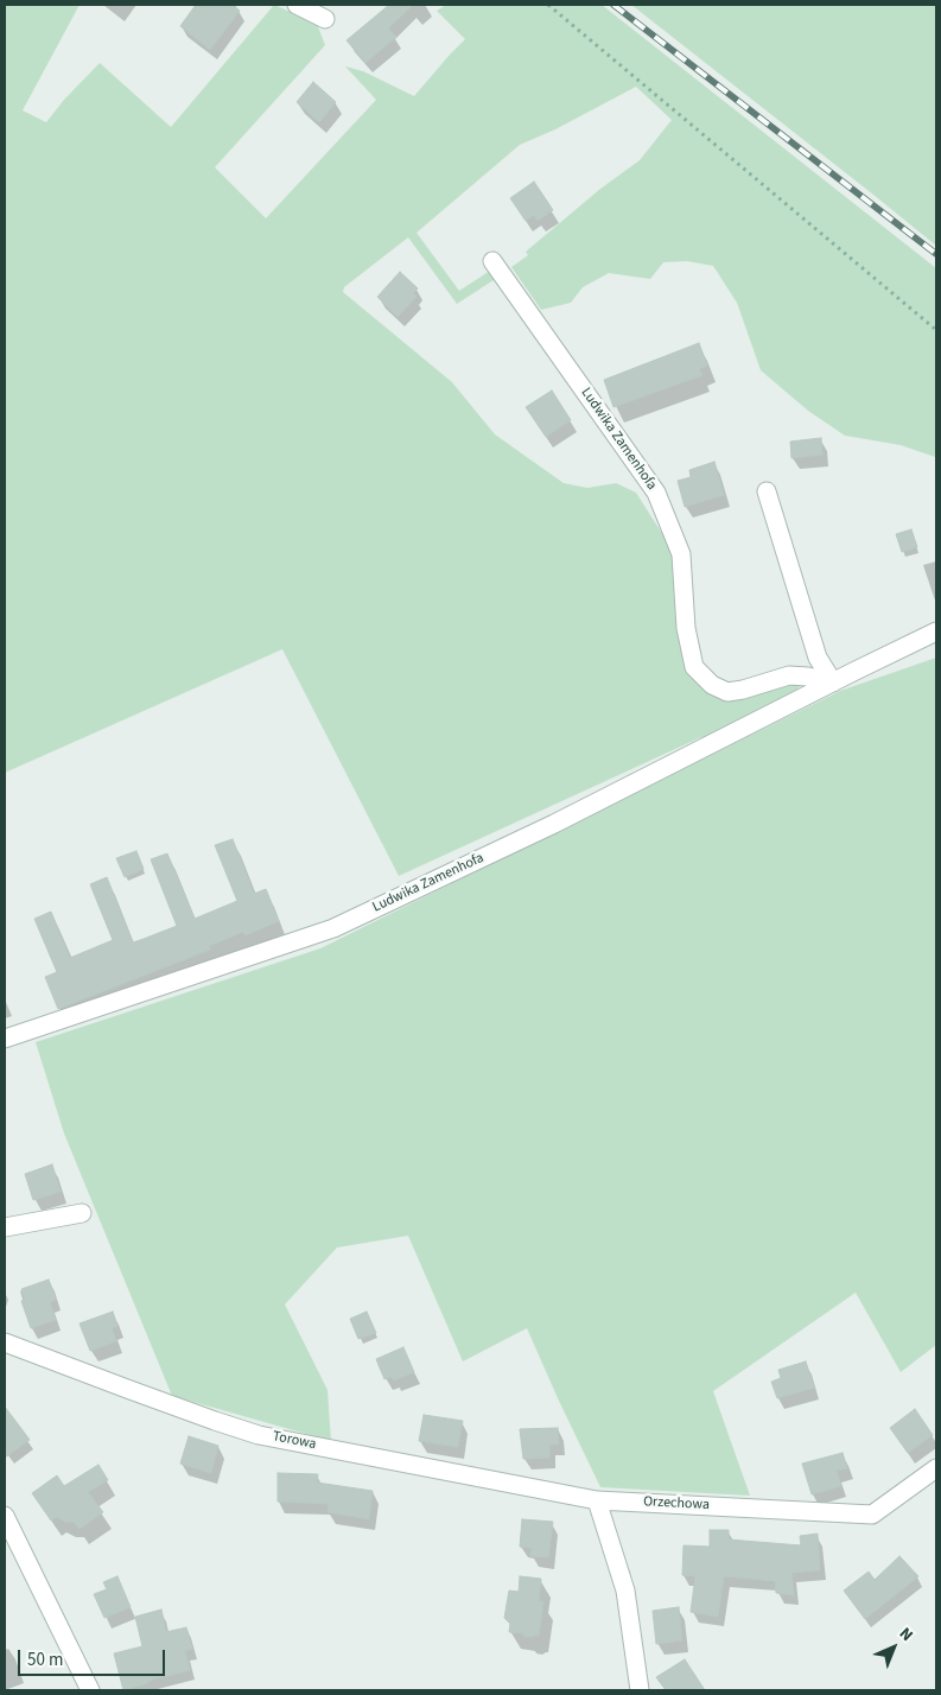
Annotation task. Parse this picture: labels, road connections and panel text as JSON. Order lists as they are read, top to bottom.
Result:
{
  "streets": {
    "street": ["Ludwika Zamenhofa", "Torowa", "Orzechowa"]
  },
  "crossings": [
    ["Torowa", "Orzechowa"]
  ],
  "scale_bar": "50 m",
  "north": "top right"
}
